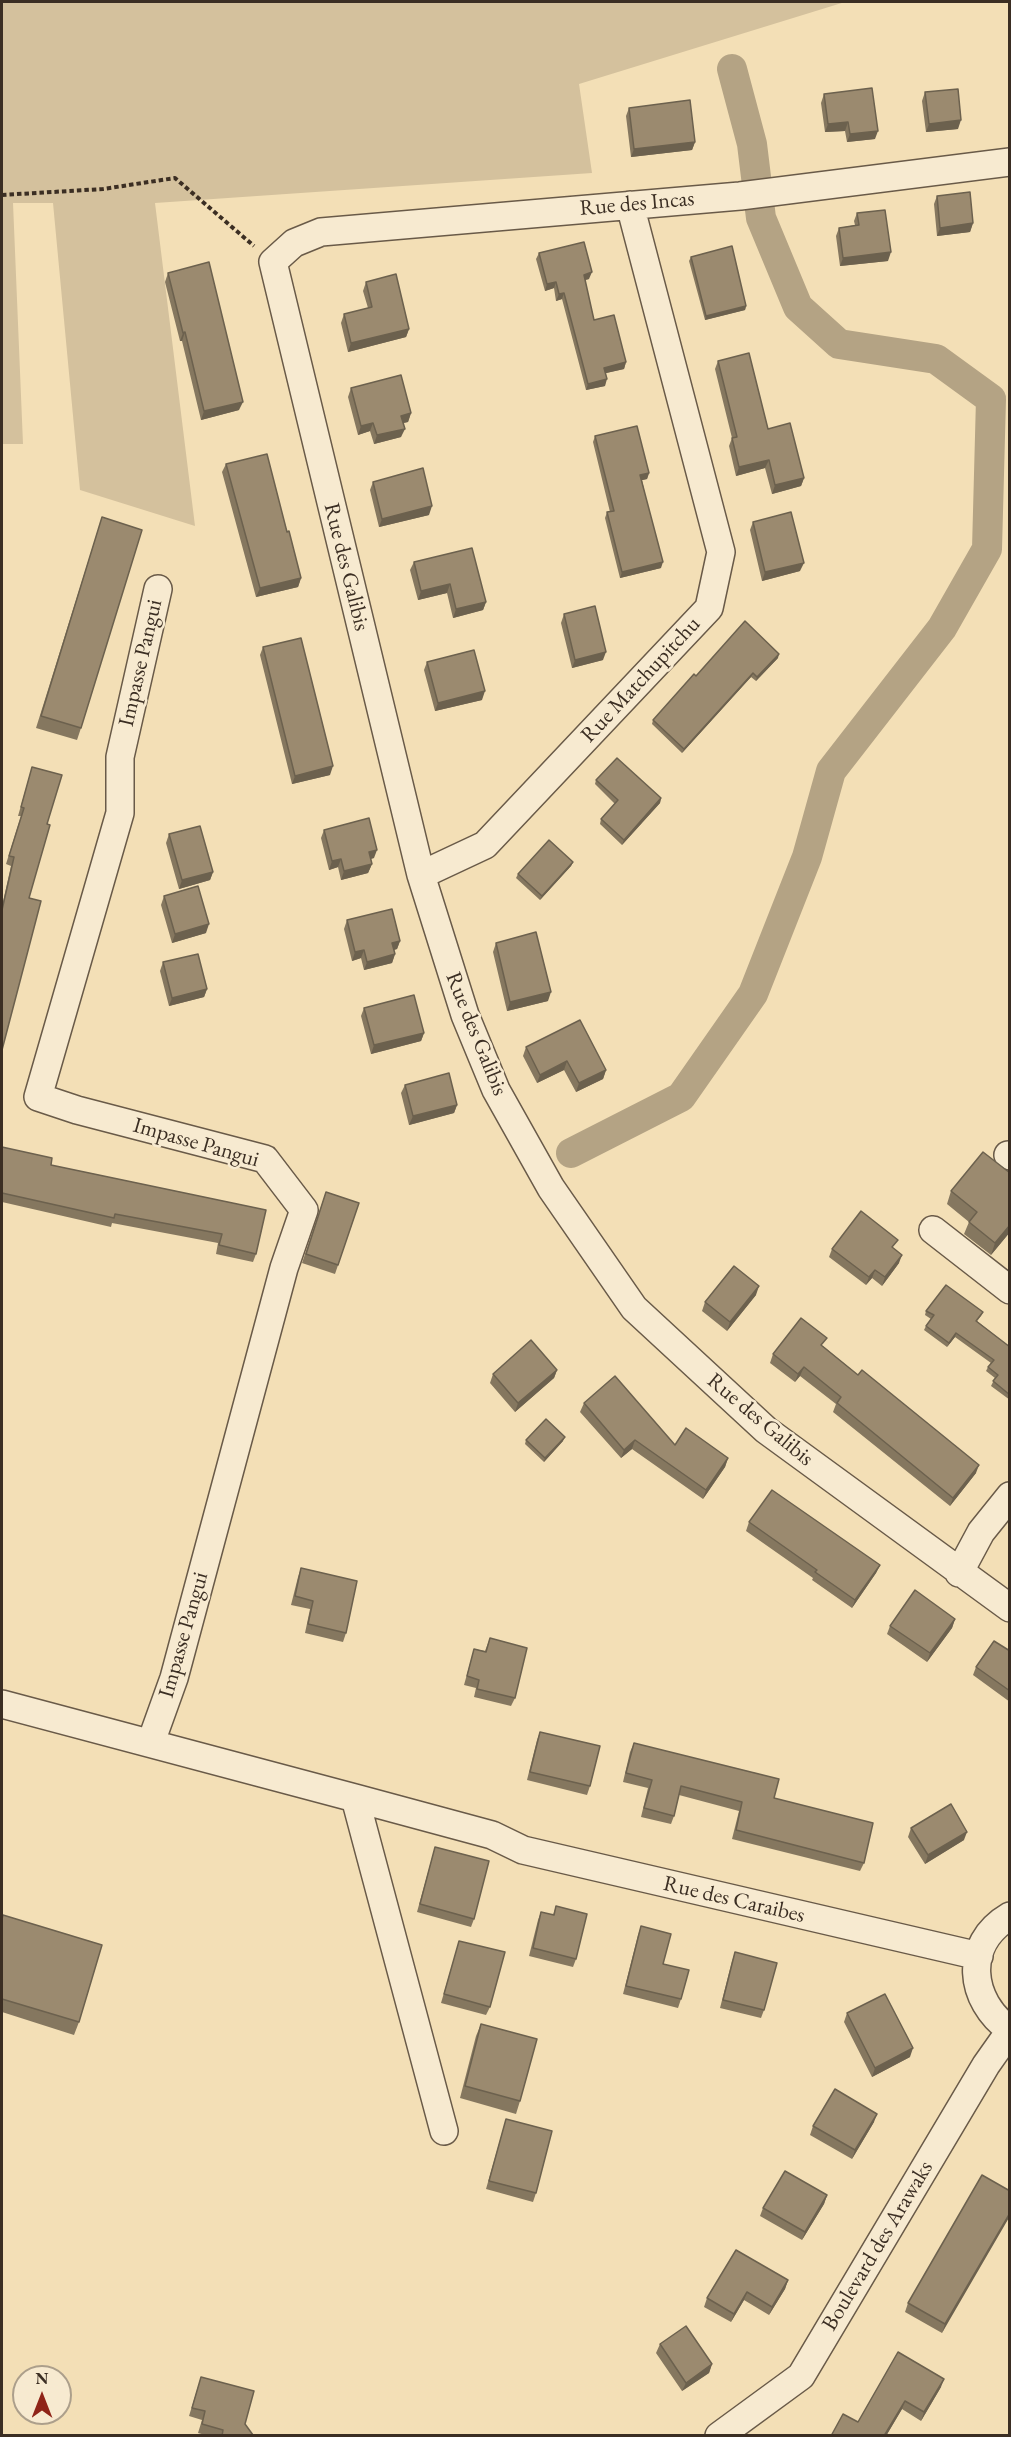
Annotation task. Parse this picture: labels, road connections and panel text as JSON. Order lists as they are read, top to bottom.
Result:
{
  "streets": {
    "street": [
      "Rue des Incas",
      "Rue des Galibis",
      "Impasse Pangui",
      "Rue Matchupitchu",
      "Rue des Caraibes",
      "Boulevard des Arawaks"
    ]
  },
  "crossings": [
    ["Rue des Incas", "Rue des Galibis"],
    ["Rue des Incas", "Rue Matchupitchu"],
    ["Rue des Galibis", "Rue Matchupitchu"],
    ["Impasse Pangui", "Rue des Caraibes"]
  ],
  "north": "top"
}
